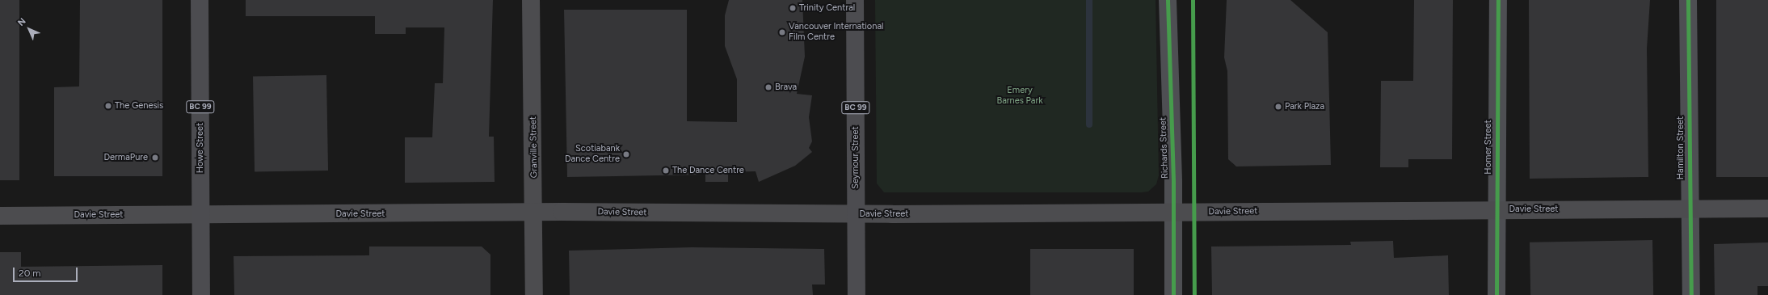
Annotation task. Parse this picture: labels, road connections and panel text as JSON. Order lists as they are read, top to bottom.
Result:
{
  "streets": {
    "highway": ["BC 99", "Howe Street", "Seymour Street"],
    "main road": ["Granville Street", "Davie Street"],
    "street": ["Homer Street", "Richards Street", "Hamilton Street"]
  },
  "crossings": [
    ["Granville Street", "Davie Street"],
    ["Homer Street", "Davie Street"],
    ["Howe Street", "Davie Street"],
    ["Richards Street", "Davie Street"],
    ["Hamilton Street", "Davie Street"],
    ["Seymour Street", "Davie Street"]
  ],
  "parks": ["Emery Barnes Park"],
  "places": [
    "Trinity Central",
    "Vancouver International Film Centre",
    "Brava",
    "The Genesis",
    "Park Plaza",
    "Scotiabank Dance Centre",
    "DermaPure",
    "The Dance Centre"
  ],
  "scale_bar": "20 m",
  "north": "top left"
}
